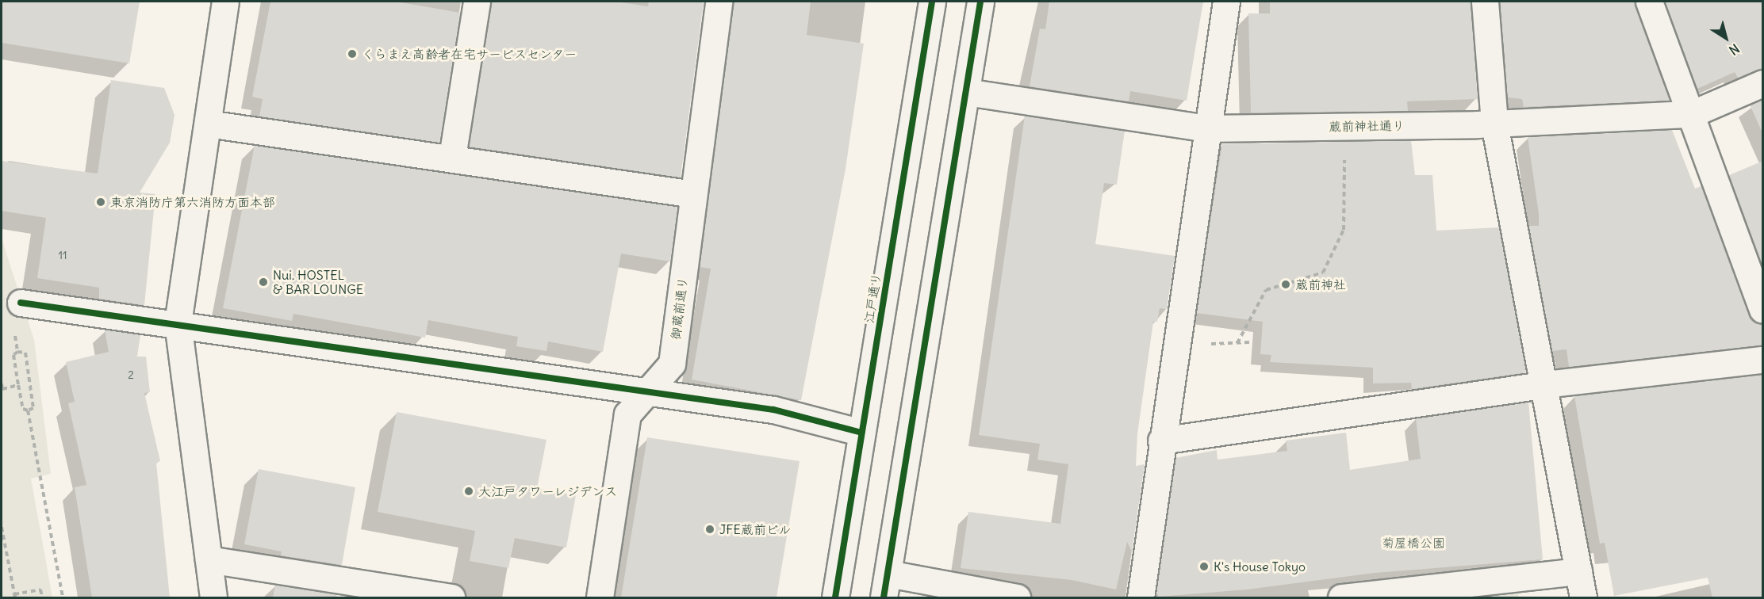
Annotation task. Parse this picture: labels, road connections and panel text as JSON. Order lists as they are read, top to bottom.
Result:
{
  "streets": {
    "main road": ["蔵前神社通り", "江戸通り", "御蔵前通り"]
  },
  "parks": ["菊屋橋公園"],
  "places": [
    "くらまえ高齢者在宅サービスセンター",
    "東京消防庁第六消防方面本部",
    "Nui. HOSTEL & BAR LOUNGE",
    "蔵前神社",
    "大江戸タワーレジデンス",
    "JFE蔵前ビル",
    "K's House Tokyo"
  ],
  "house_numbers": ["11", "2"],
  "north": "bottom right"
}
